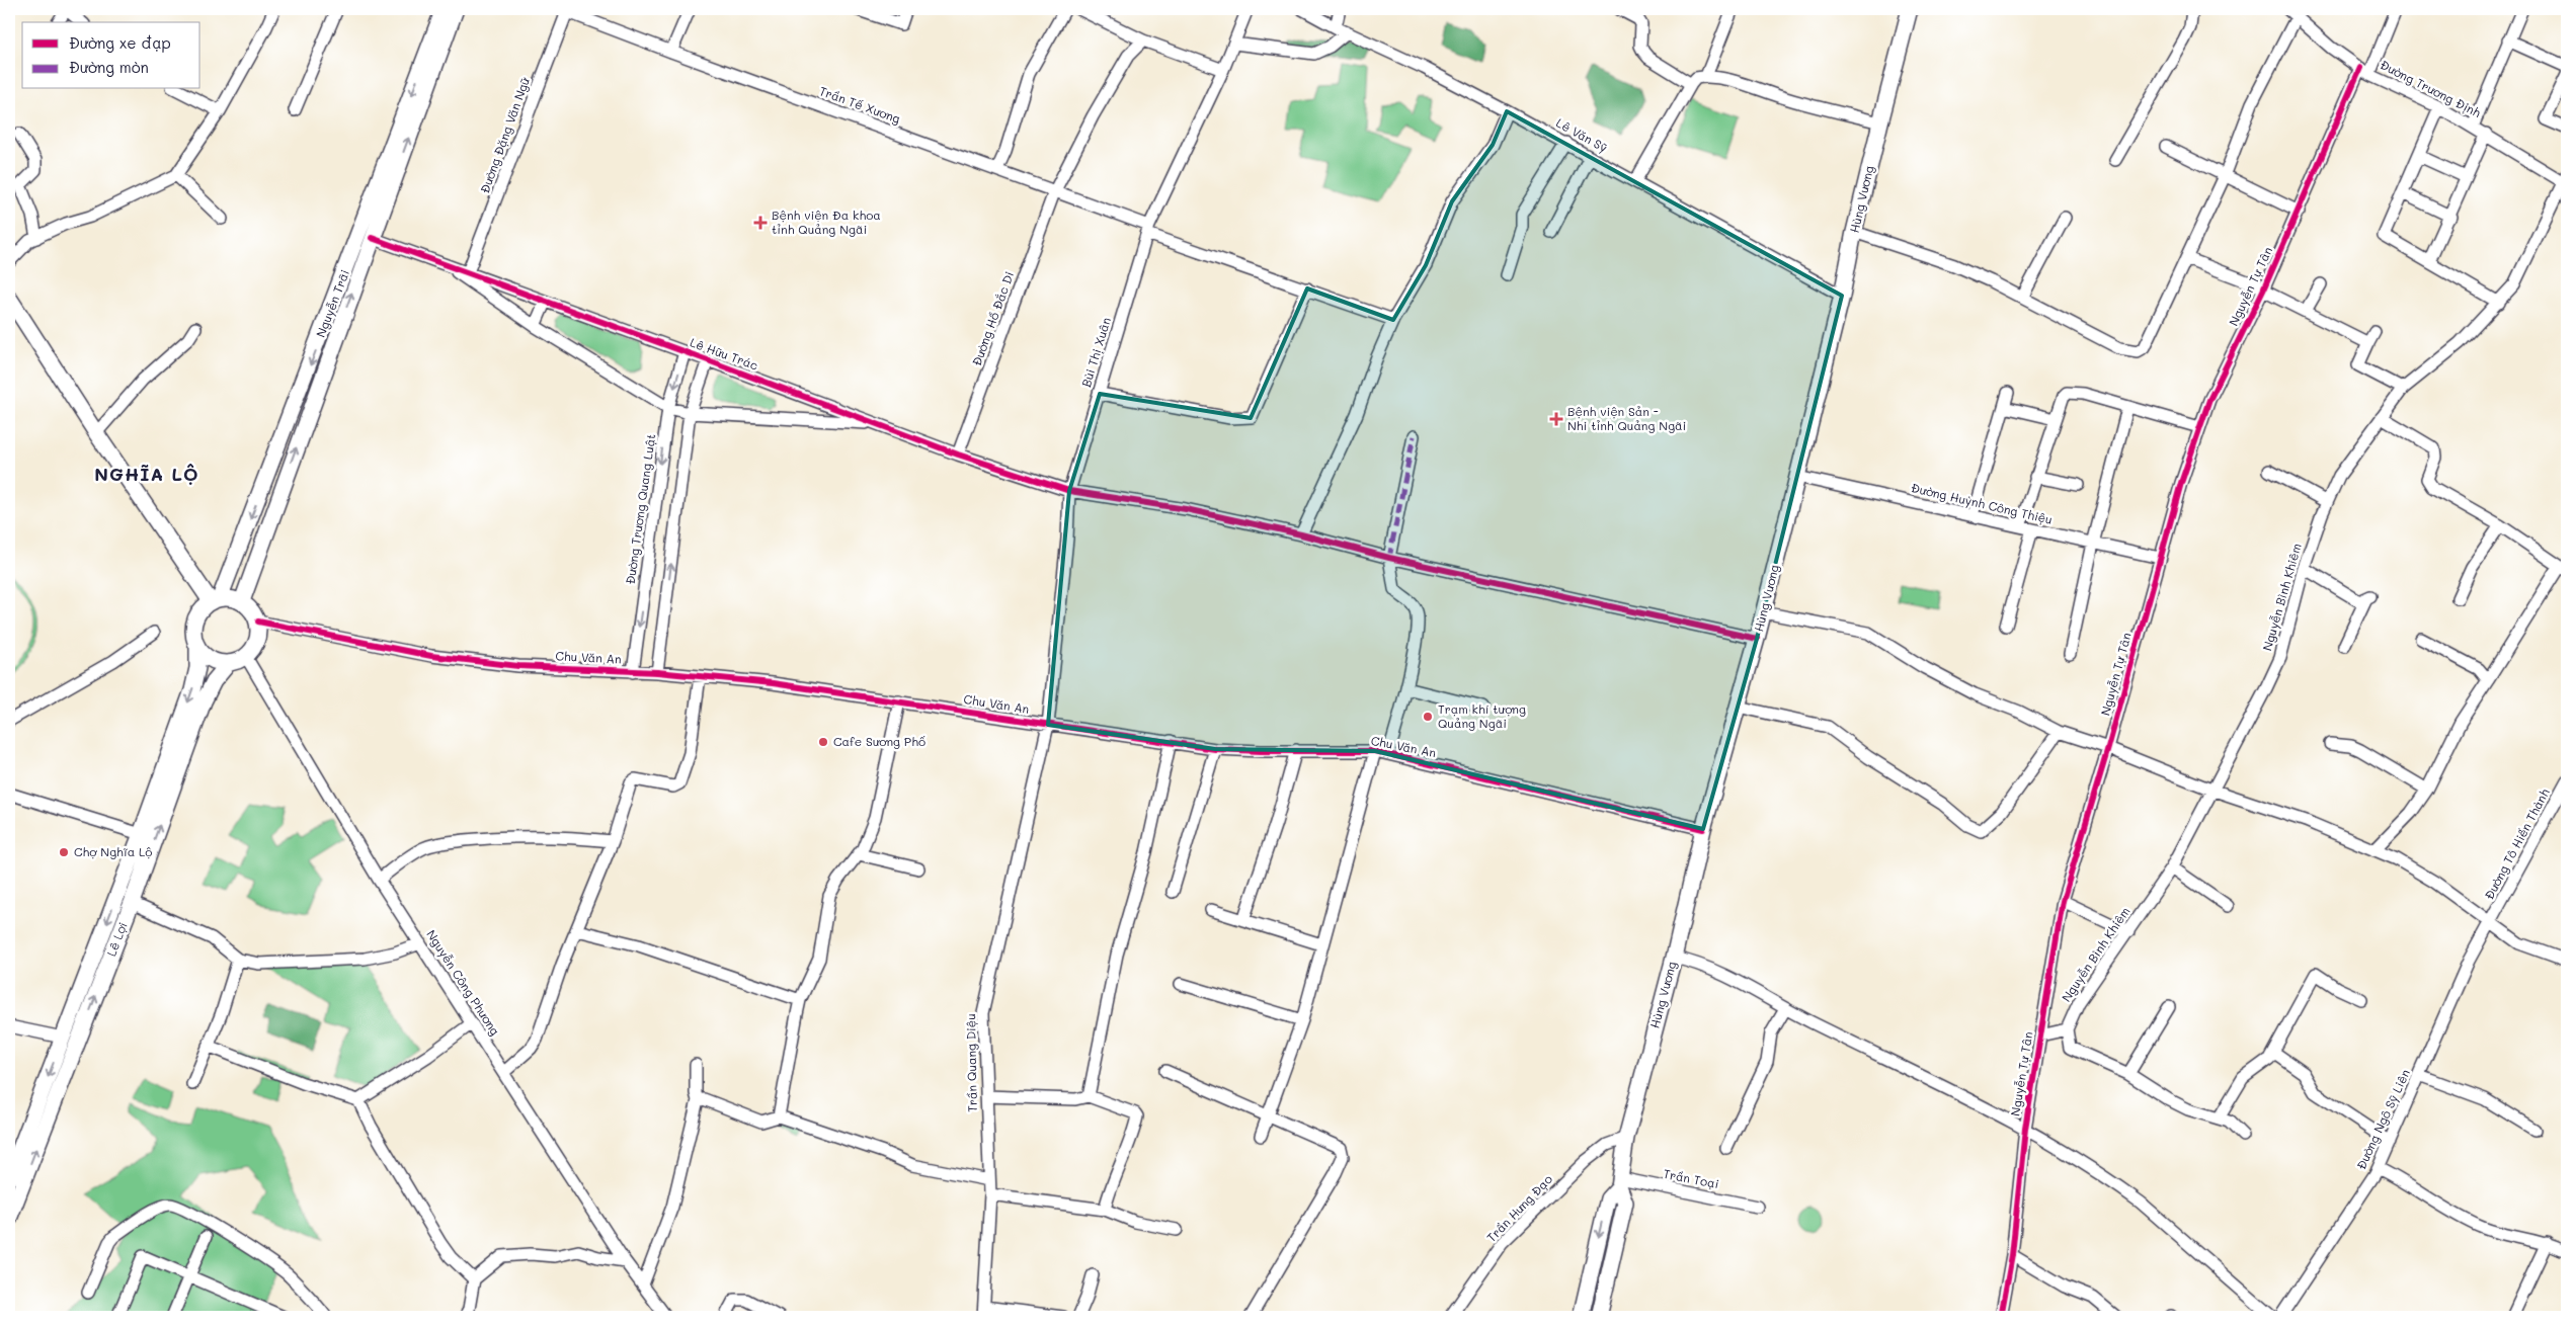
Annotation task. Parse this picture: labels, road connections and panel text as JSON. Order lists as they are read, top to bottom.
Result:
{
  "streets": {
    "main road": ["Hùng Vương", "Nguyễn Trãi", "Lê Lợi"],
    "street": [
      "Đường Trương Định",
      "Trần Tế Xương",
      "Đường Đặng Văn Ngữ",
      "Lê Văn Sỹ",
      "Nguyễn Tự Tân",
      "Đường Hồ Đắc Di",
      "Bùi Thị Xuân",
      "Lê Hữu Trác",
      "Đường Huỳnh Công Thiệu",
      "Đường Trương Quang Luật",
      "Nguyễn Bình Khiêm",
      "Chu Văn An",
      "Đường Tô Hiến Thành",
      "Nguyễn Công Phương",
      "Trần Quang Diệu",
      "Đường Ngô Sỹ Liên",
      "Trần Toại",
      "Trần Hưng Đạo"
    ]
  },
  "crossings": [
    ["Đường Trương Định", "Nguyễn Tự Tân"],
    ["Đường Trương Định", "Nguyễn Bình Khiêm"],
    ["Trần Tế Xương", "Đường Đặng Văn Ngữ"],
    ["Trần Tế Xương", "Đường Hồ Đắc Di"],
    ["Trần Tế Xương", "Bùi Thị Xuân"],
    ["Đường Đặng Văn Ngữ", "Lê Hữu Trác"],
    ["Lê Văn Sỹ", "Hùng Vương"],
    ["Hùng Vương", "Lê Hữu Trác"],
    ["Hùng Vương", "Đường Huỳnh Công Thiệu"],
    ["Hùng Vương", "Chu Văn An"],
    ["Hùng Vương", "Trần Toại"],
    ["Hùng Vương", "Trần Hưng Đạo"],
    ["Nguyễn Tự Tân", "Đường Huỳnh Công Thiệu"],
    ["Nguyễn Trãi", "Lê Hữu Trác"],
    ["Nguyễn Trãi", "Chu Văn An"],
    ["Nguyễn Trãi", "Lê Lợi"],
    ["Nguyễn Trãi", "Nguyễn Công Phương"],
    ["Đường Hồ Đắc Di", "Lê Hữu Trác"],
    ["Bùi Thị Xuân", "Lê Hữu Trác"],
    ["Bùi Thị Xuân", "Chu Văn An"],
    ["Bùi Thị Xuân", "Trần Quang Diệu"],
    ["Lê Hữu Trác", "Đường Trương Quang Luật"],
    ["Đường Trương Quang Luật", "Chu Văn An"],
    ["Chu Văn An", "Lê Lợi"],
    ["Chu Văn An", "Nguyễn Công Phương"],
    ["Chu Văn An", "Trần Quang Diệu"],
    ["Đường Tô Hiến Thành", "Đường Ngô Sỹ Liên"],
    ["Lê Lợi", "Nguyễn Công Phương"]
  ],
  "districts": ["NGHĨA LỘ"],
  "places": {
    "health": ["Bệnh viện Đa khoa tỉnh Quảng Ngãi", "Bệnh viện Sản - Nhi tỉnh Quảng Ngãi"],
    "other": ["Trạm khí tượng Quảng Ngãi", "Cafe Sương Phố", "Chợ Nghĩa Lộ"]
  },
  "legend": ["Đường xe đạp", "Đường mòn"]
}
